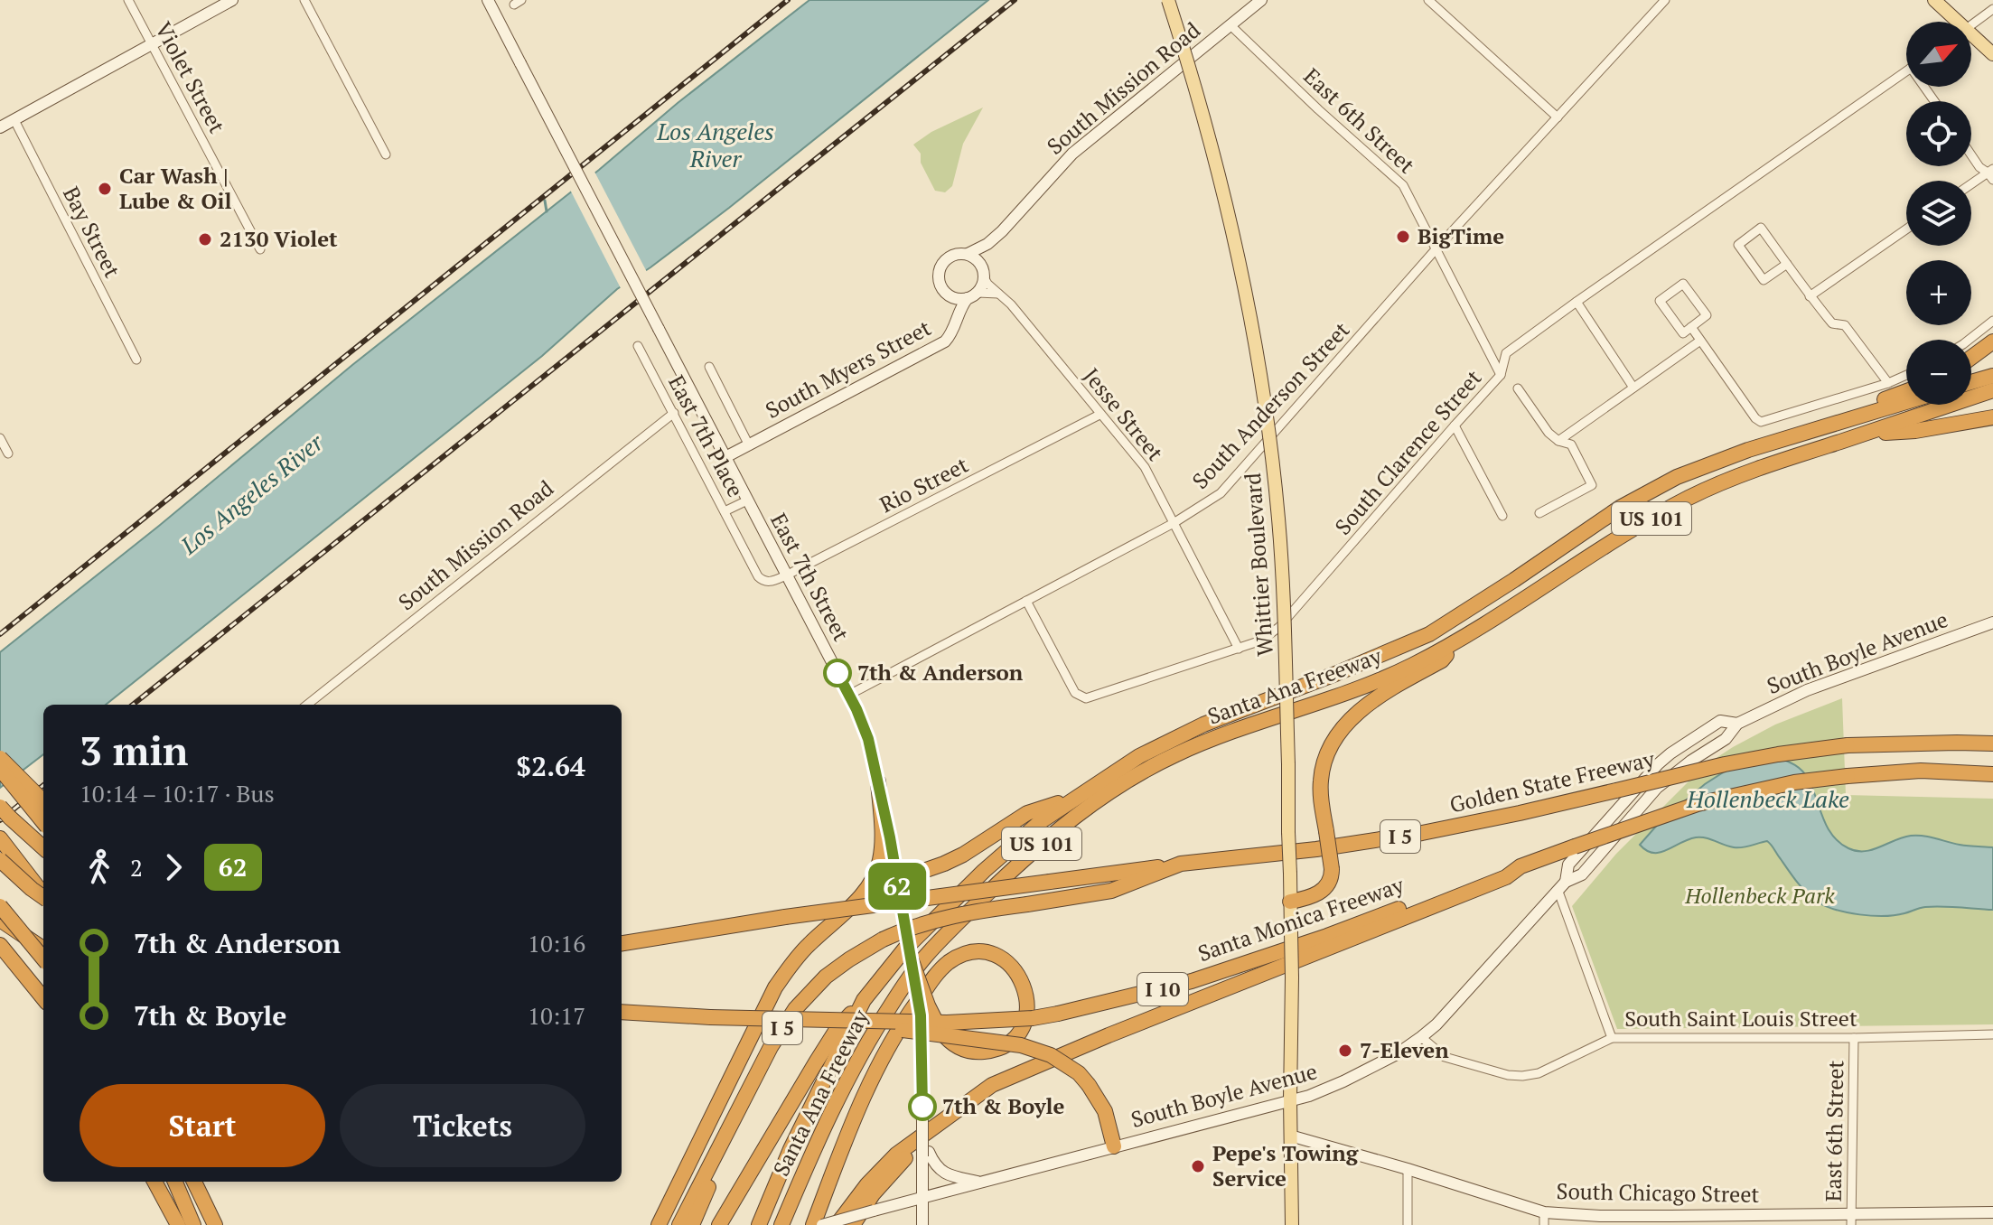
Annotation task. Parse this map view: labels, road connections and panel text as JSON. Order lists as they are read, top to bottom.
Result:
{
  "streets": {
    "highway": [
      "US 101",
      "Santa Ana Freeway",
      "Golden State Freeway",
      "I 5",
      "Santa Monica Freeway",
      "I 10"
    ],
    "main road": [
      "South Mission Road",
      "South Myers Street",
      "Whittier Boulevard",
      "East 7th Street",
      "South Boyle Avenue",
      "South Chicago Street"
    ],
    "street": [
      "Violet Street",
      "East 6th Street",
      "Bay Street",
      "South Anderson Street",
      "Jesse Street",
      "East 7th Place",
      "South Clarence Street",
      "Rio Street",
      "South Saint Louis Street"
    ]
  },
  "crossings": [
    ["South Mission Road", "East 6th Street"],
    ["South Mission Road", "South Myers Street"],
    ["South Mission Road", "Jesse Street"],
    ["South Mission Road", "East 7th Place"],
    ["East 6th Street", "South Anderson Street"],
    ["East 6th Street", "South Clarence Street"],
    ["East 6th Street", "South Saint Louis Street"],
    ["East 6th Street", "South Chicago Street"],
    ["South Myers Street", "Jesse Street"],
    ["South Myers Street", "East 7th Street"],
    ["South Anderson Street", "Jesse Street"],
    ["South Anderson Street", "South Clarence Street"],
    ["South Anderson Street", "East 7th Street"],
    ["Jesse Street", "South Clarence Street"],
    ["Jesse Street", "Rio Street"],
    ["East 7th Place", "Rio Street"],
    ["Rio Street", "East 7th Street"],
    ["Whittier Boulevard", "South Boyle Avenue"],
    ["Whittier Boulevard", "South Chicago Street"],
    ["East 7th Street", "South Boyle Avenue"],
    ["South Boyle Avenue", "South Saint Louis Street"]
  ],
  "water": ["Los Angeles River", "Hollenbeck Lake"],
  "parks": ["Hollenbeck Park"],
  "places": [
    "Car Wash | Lube & Oil",
    "BigTime",
    "2130 Violet",
    "7th & Anderson",
    "7-Eleven",
    "7th & Boyle",
    "Pepe's Towing Service"
  ],
  "lines": ["bus line 62"],
  "north": "top right",
  "page": {
    "on_map": "62",
    "map_buttons": ["+", "−"],
    "heading": ["3 min", "10:14 – 10:17 · Bus", "$2.64"],
    "legs": ["2", "62"],
    "list": [
      {
        "name": "7th & Anderson",
        "value": "10:16"
      },
      {
        "name": "7th & Boyle",
        "value": "10:17"
      }
    ],
    "buttons": ["Start", "Tickets"]
  }
}
